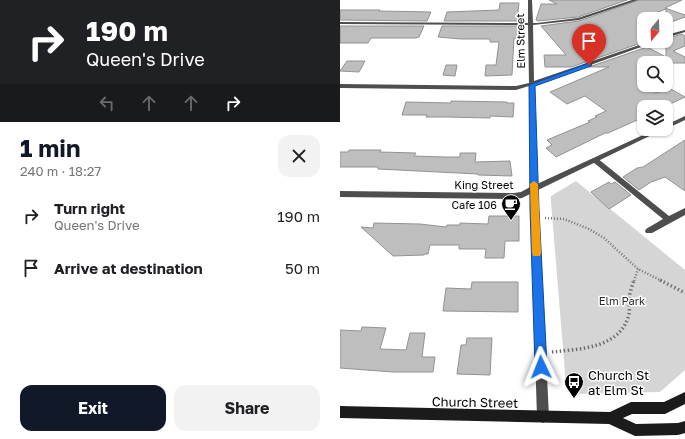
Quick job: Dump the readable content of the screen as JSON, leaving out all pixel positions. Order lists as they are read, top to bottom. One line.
{"streets":{"street":["Elm Street","King Street","Church Street"]},"crossings":[["Elm Street","King Street"],["Elm Street","Church Street"]],"parks":["Elm Park"],"places":{"cafe":["Cafe 106"],"bus stop":["Church St at Elm St"]},"north":"bottom","page":{"turn":["190 m","Queen's Drive"],"heading":["1 min","240 m · 18:27"],"list":[{"name":"Turn right","note":"Queen's Drive","value":"190 m"},{"name":"Arrive at destination","value":"50 m"}],"buttons":["Exit","Share"]}}
